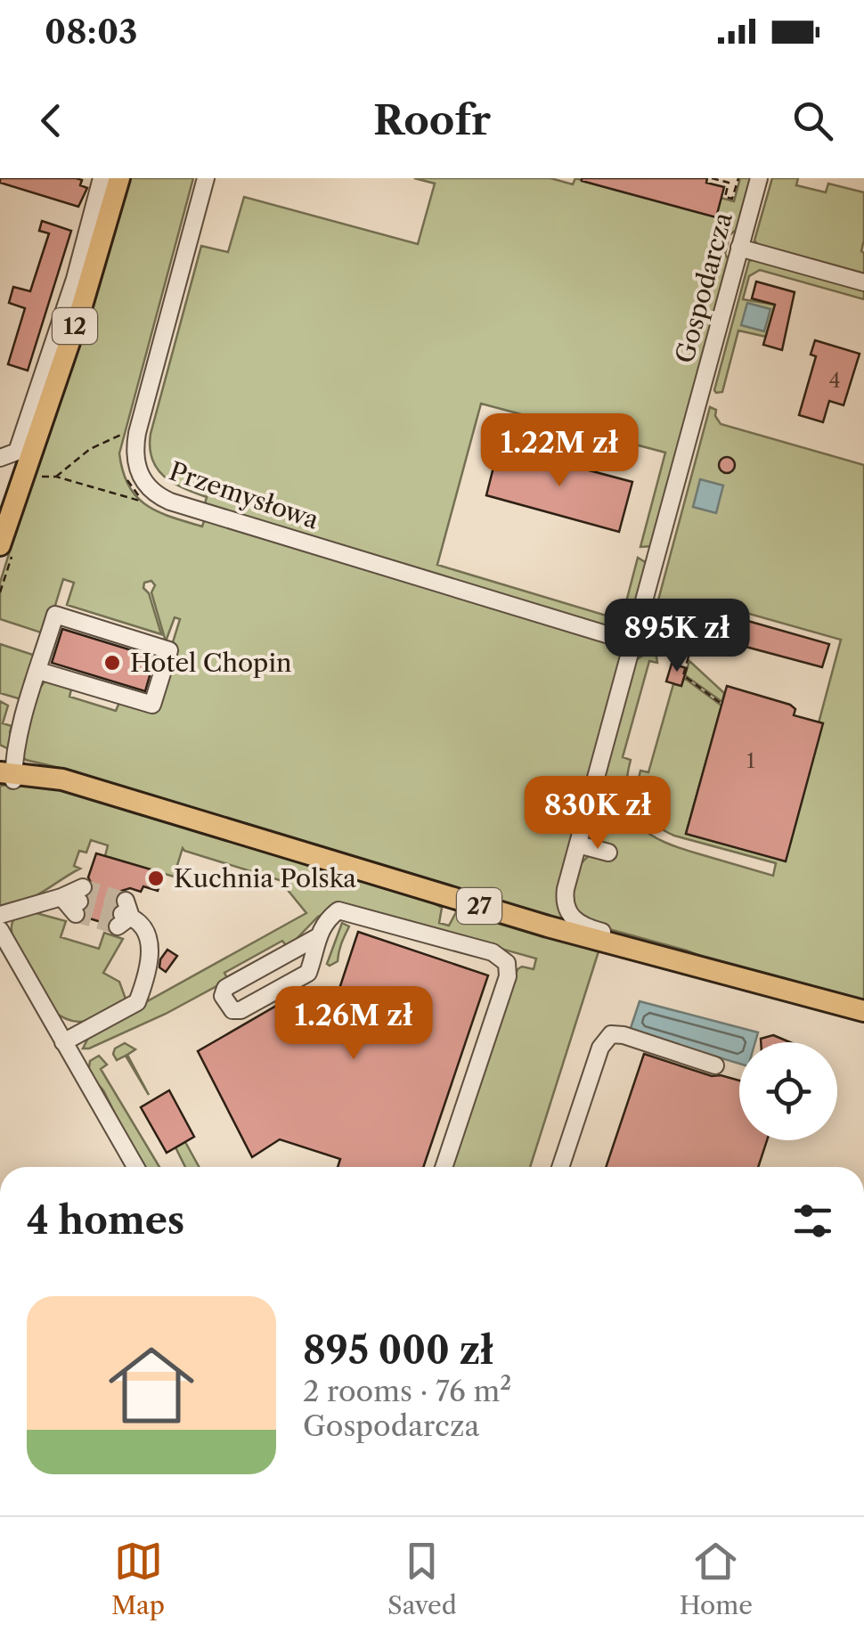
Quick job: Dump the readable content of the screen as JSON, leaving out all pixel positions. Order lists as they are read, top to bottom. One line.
{"streets":{"main road":["12","27"],"street":["Gospodarcza","Przemysłowa"]},"crossings":[["Gospodarcza","Przemysłowa"],["Gospodarcza","27"]],"places":["Hotel Chopin","Kuchnia Polska"],"house_numbers":["4","1"],"page":{"status":"08:03","header":"Roofr","price":["1.22M zł","895K zł","830K zł","1.26M zł"],"heading":"4 homes","list":[{"name":"895 000 zł","note":"2 rooms · 76 m² · Gospodarcza"}],"tabs":["Map","Saved","Home"]}}
